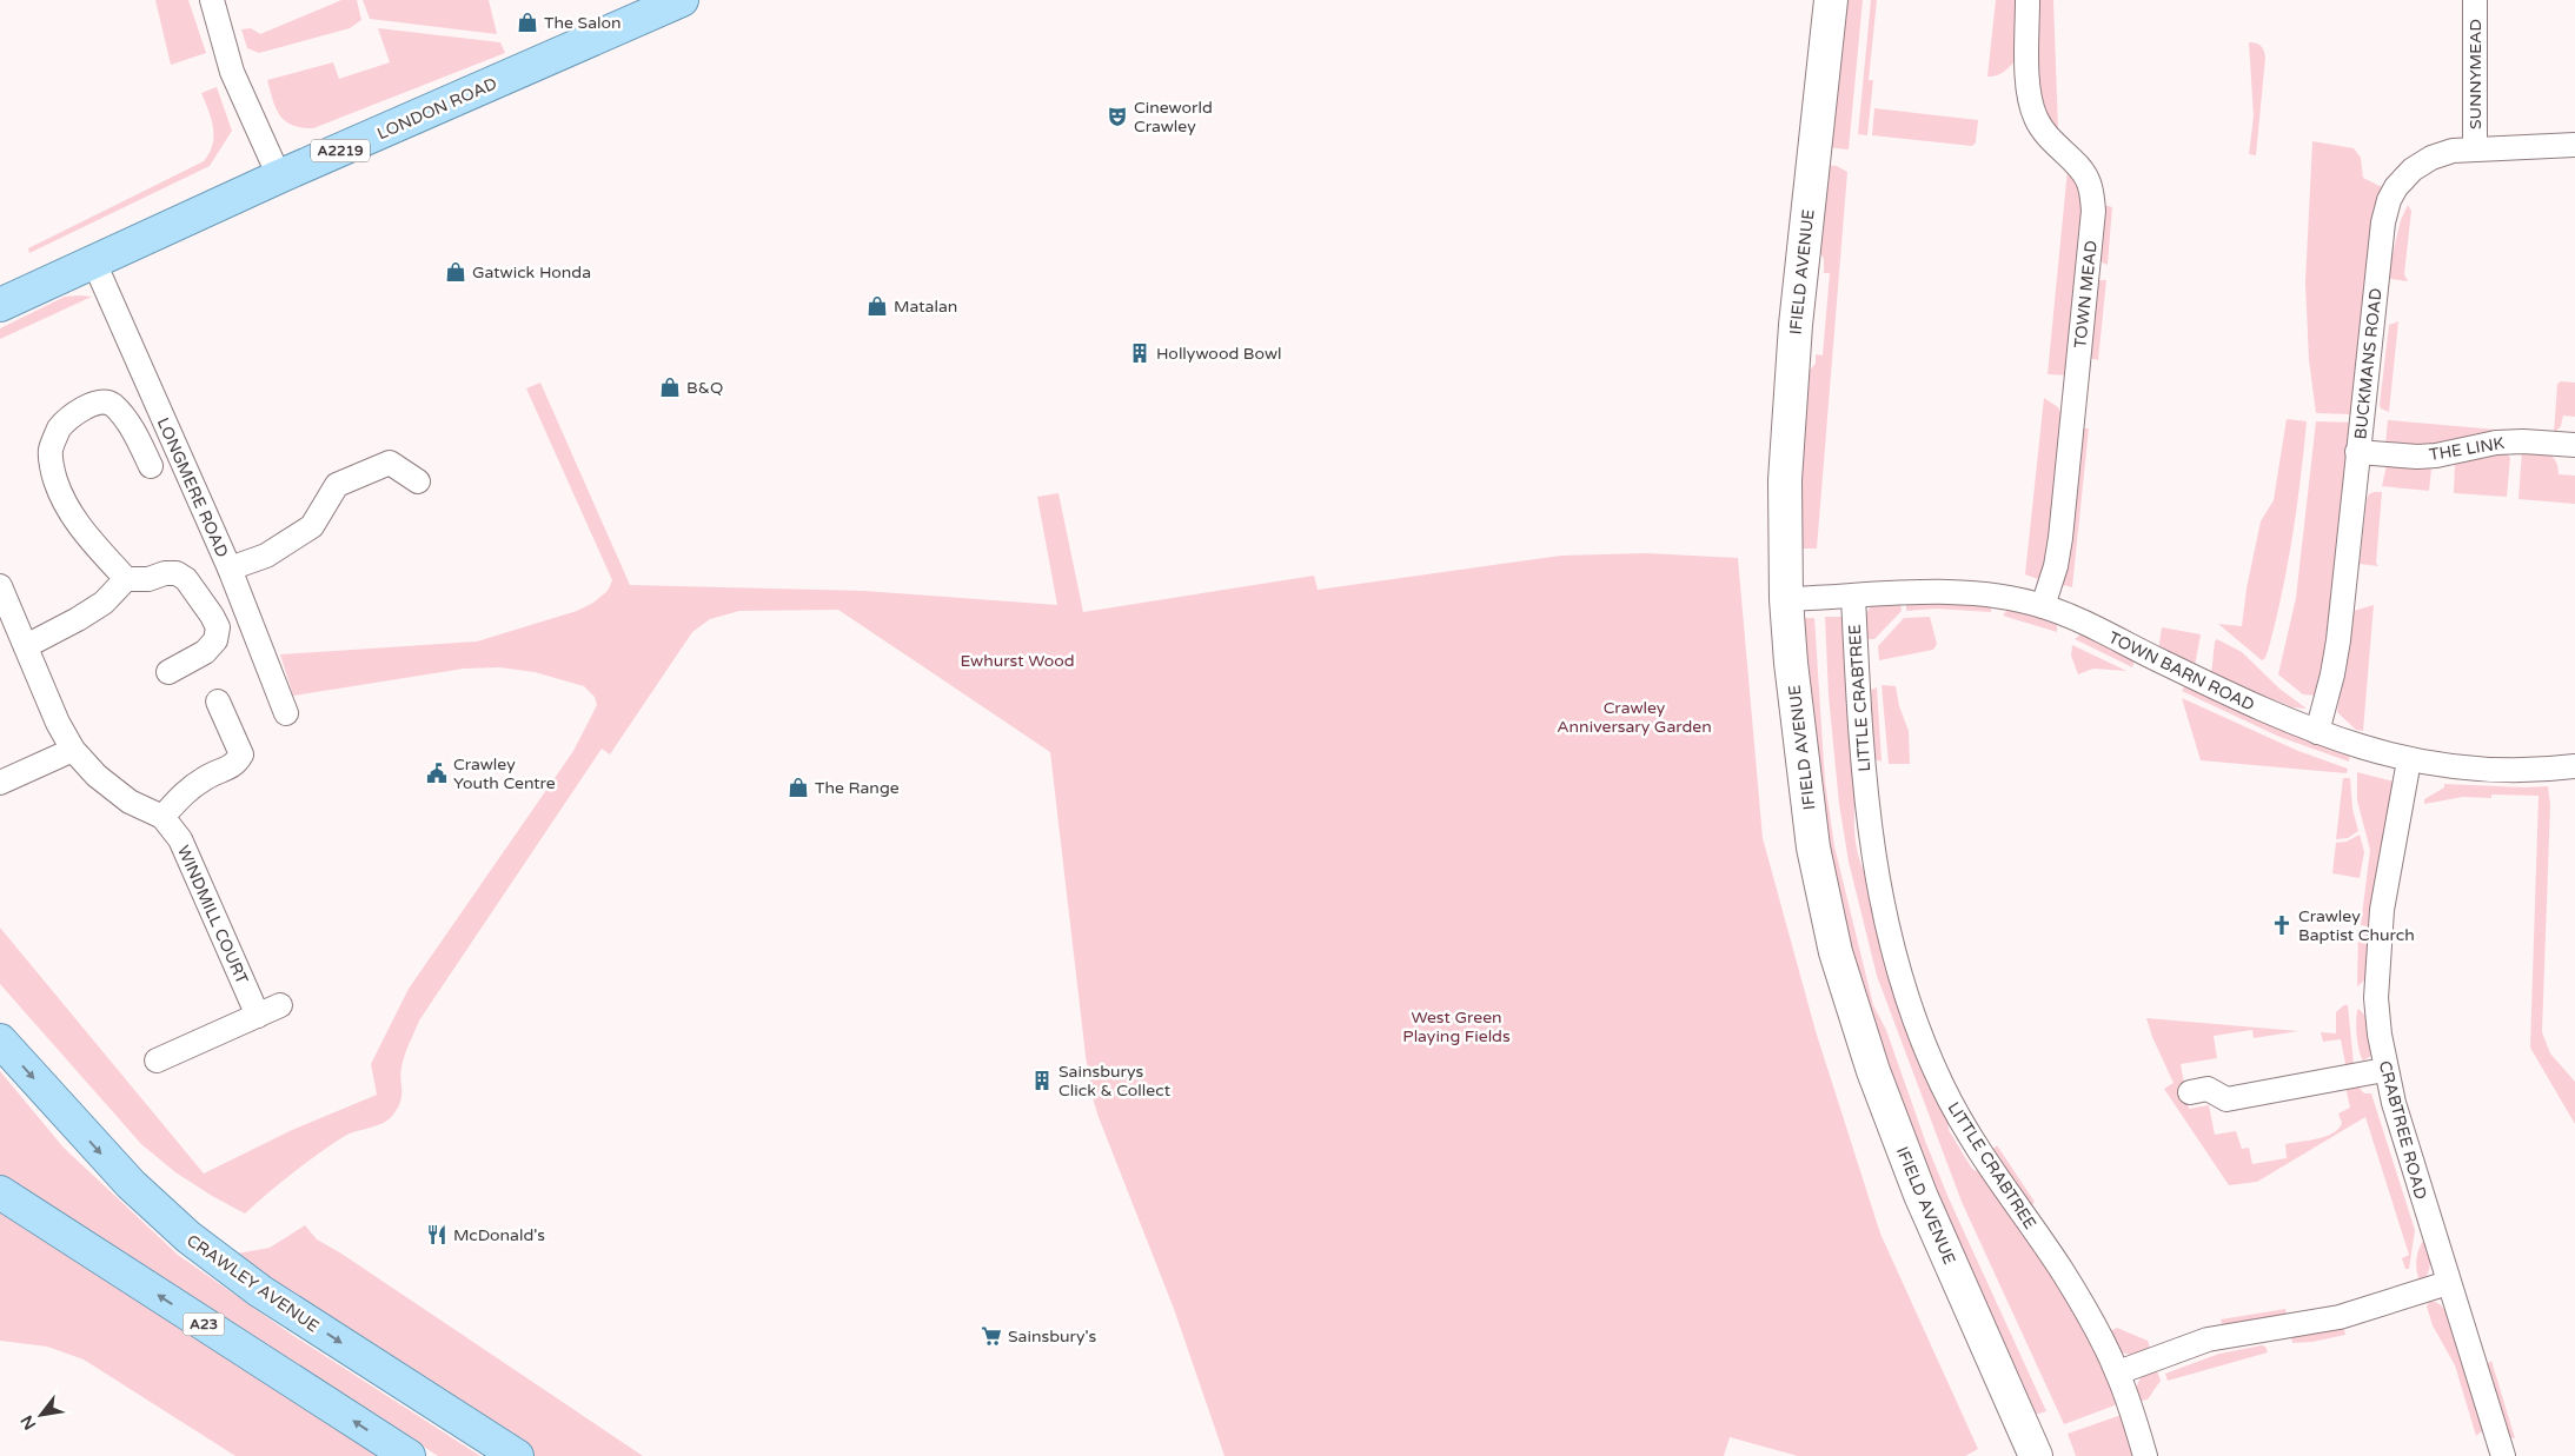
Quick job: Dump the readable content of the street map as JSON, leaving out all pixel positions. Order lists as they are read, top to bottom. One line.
{"streets":{"main road":["LONDON ROAD","A2219","CRAWLEY AVENUE","A23"],"street":["SUNNYMEAD","IFIELD AVENUE","TOWN MEAD","BUCKMANS ROAD","THE LINK","LONGMERE ROAD","TOWN BARN ROAD","LITTLE CRABTREE","WINDMILL COURT","CRABTREE ROAD"]},"crossings":[["SUNNYMEAD","BUCKMANS ROAD"],["LONDON ROAD","LONGMERE ROAD"],["IFIELD AVENUE","TOWN BARN ROAD"],["TOWN MEAD","TOWN BARN ROAD"],["BUCKMANS ROAD","THE LINK"],["BUCKMANS ROAD","TOWN BARN ROAD"],["TOWN BARN ROAD","LITTLE CRABTREE"],["TOWN BARN ROAD","CRABTREE ROAD"]],"parks":["Ewhurst Wood","Crawley Anniversary Garden","West Green Playing Fields"],"places":{"shop":["The Salon","Gatwick Honda","Matalan","B&Q","The Range"],"theatre":["Cineworld Crawley"],"building":["Hollywood Bowl","Sainsburys Click & Collect"],"public building":["Crawley Youth Centre"],"church":["Crawley Baptist Church"],"restaurant":["McDonald's"],"supermarket":["Sainsbury's"]},"north":"bottom left"}
